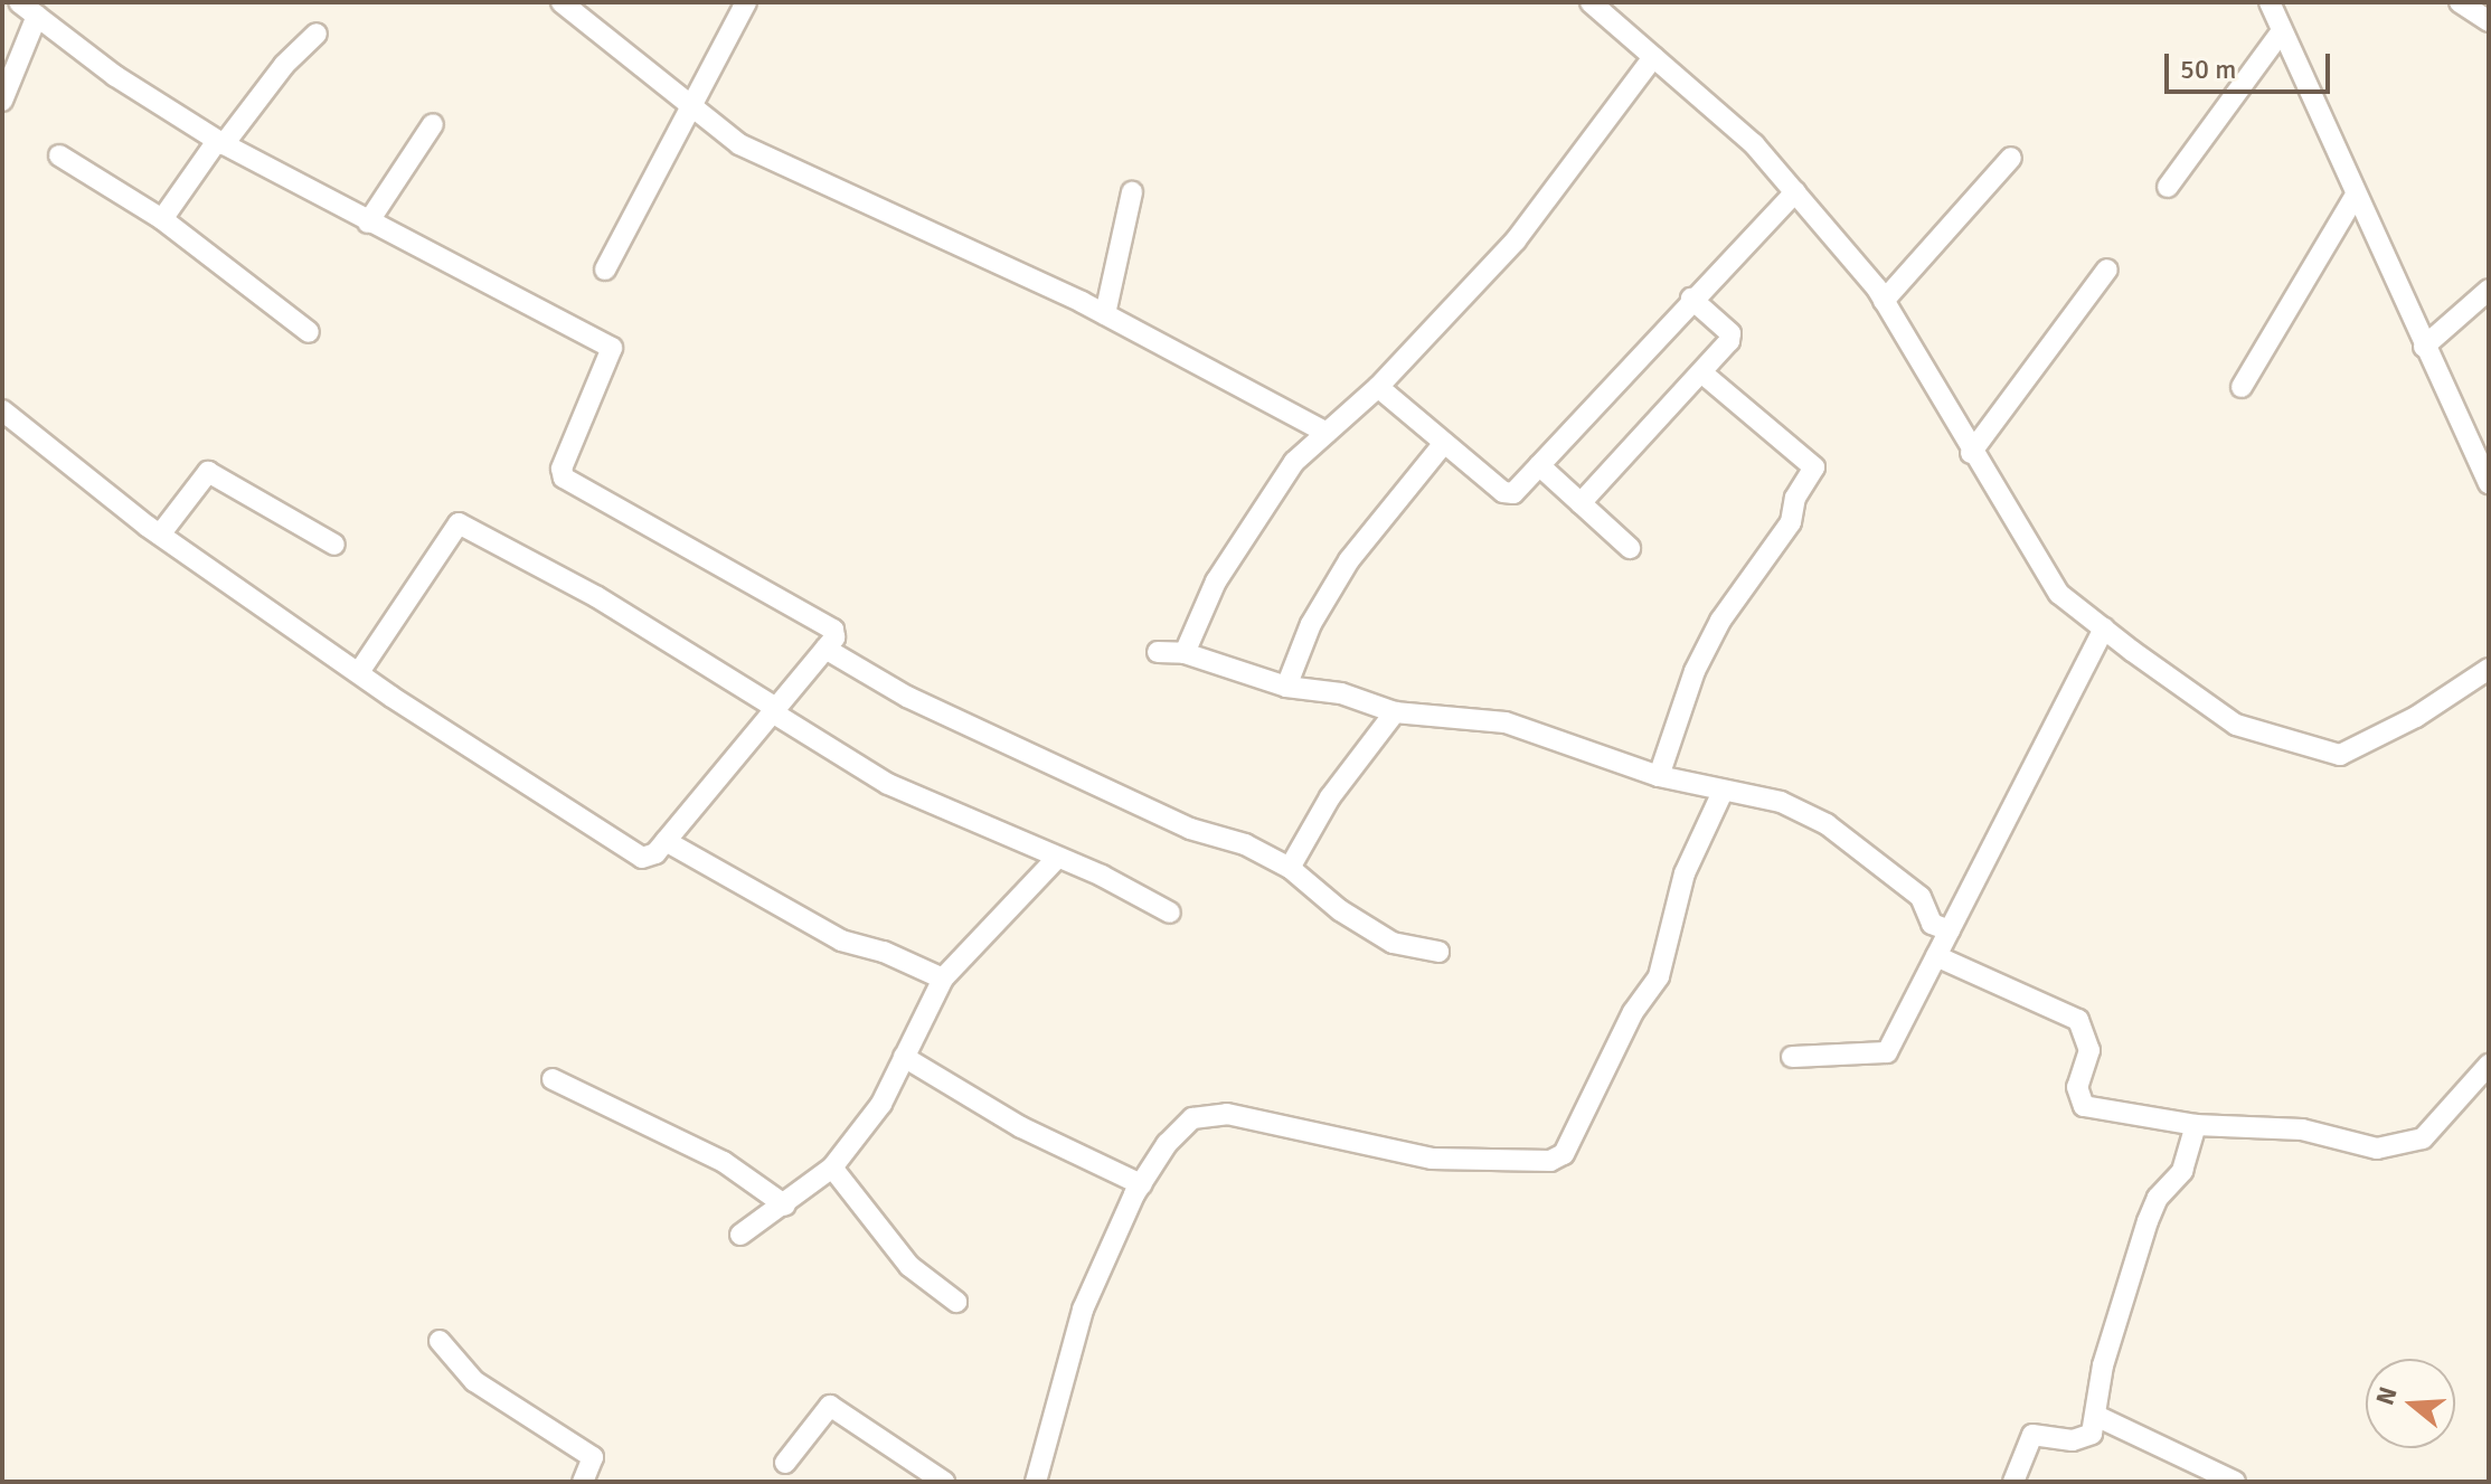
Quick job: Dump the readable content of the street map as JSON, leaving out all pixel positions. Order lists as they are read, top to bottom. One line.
{"scale_bar":"50 m","north":"left"}
